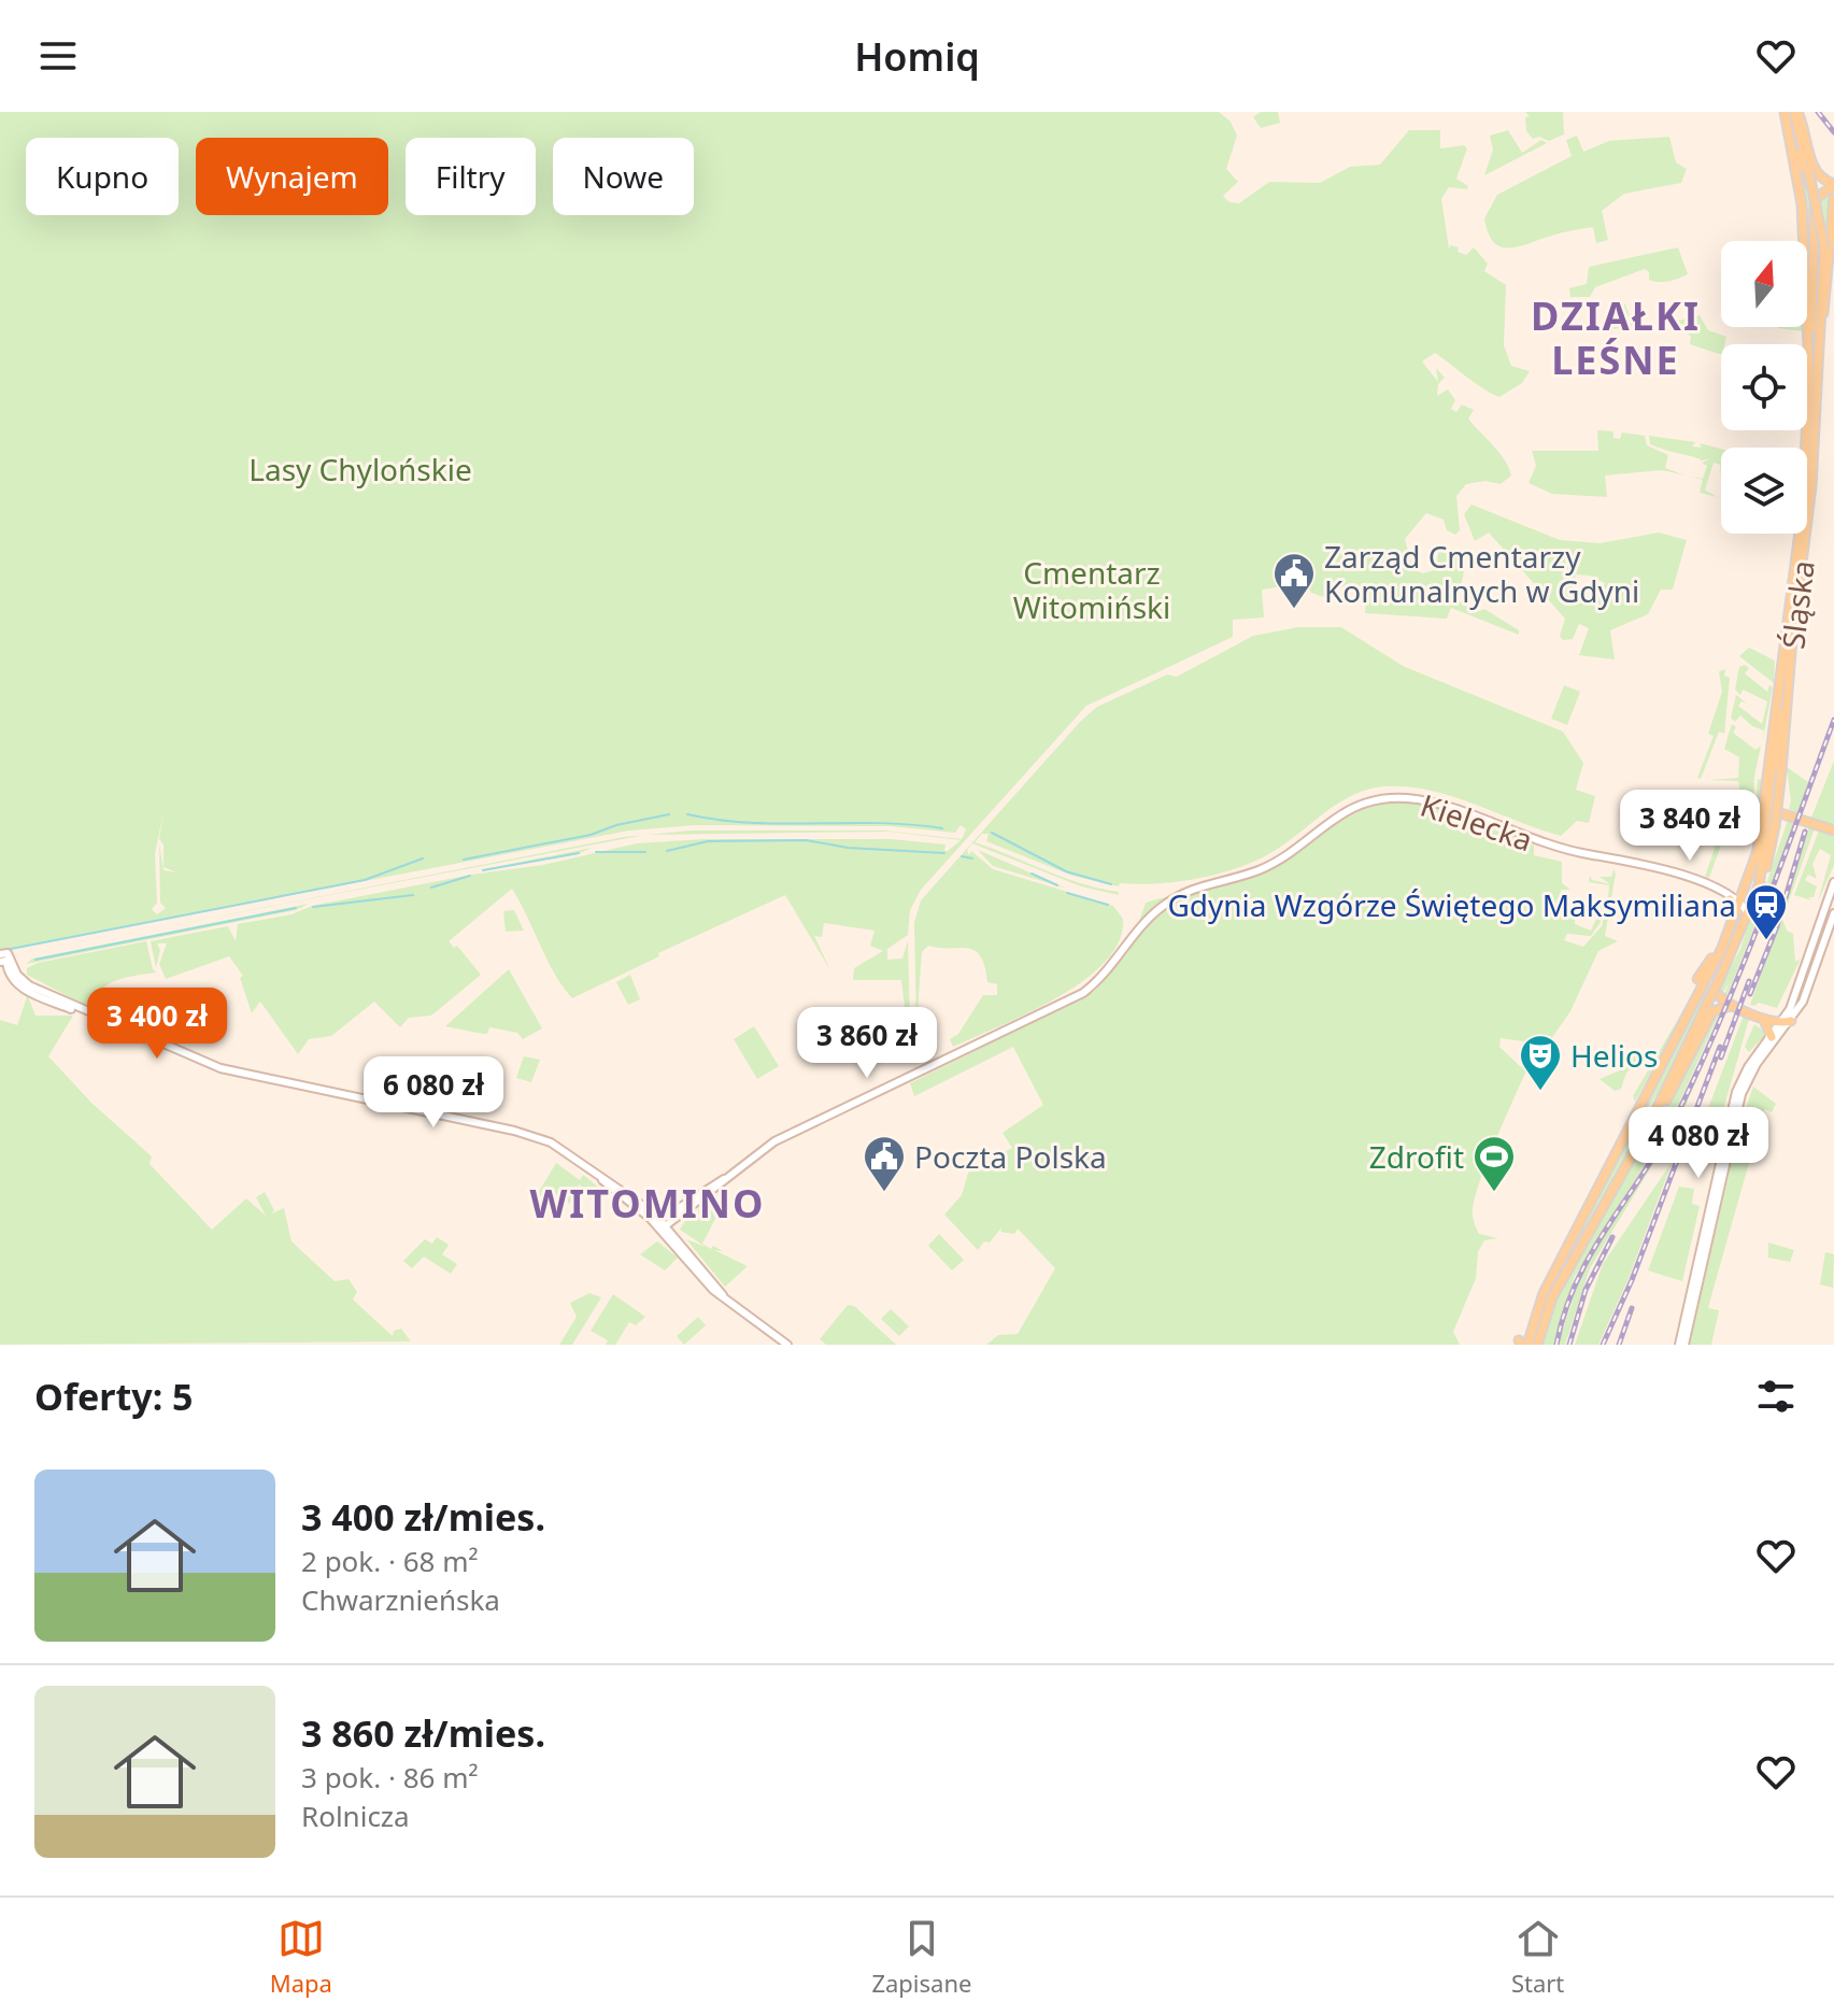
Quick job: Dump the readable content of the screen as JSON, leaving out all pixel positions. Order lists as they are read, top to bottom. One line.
{"streets":{"main road":["Śląska","Kielecka"]},"districts":["DZIAŁKI LEŚNE","WITOMINO"],"parks":["Lasy Chylońskie","Cmentarz Witomiński"],"places":{"public building":["Zarząd Cmentarzy Komunalnych w Gdyni","Poczta Polska"],"station":["Gdynia Wzgórze Świętego Maksymiliana"],"theatre":["Helios"],"sports":["Zdrofit"]},"north":"top","page":{"header":"Homiq","chip":["Kupno","Wynajem","Filtry","Nowe"],"price":["3 840 zł","3 400 zł","3 860 zł","6 080 zł","4 080 zł"],"heading":"Oferty: 5","list":[{"name":"3 400 zł/mies.","note":"2 pok. · 68 m² · Chwarznieńska"},{"name":"3 860 zł/mies.","note":"3 pok. · 86 m² · Rolnicza"}],"tabs":["Mapa","Zapisane","Start"]}}
